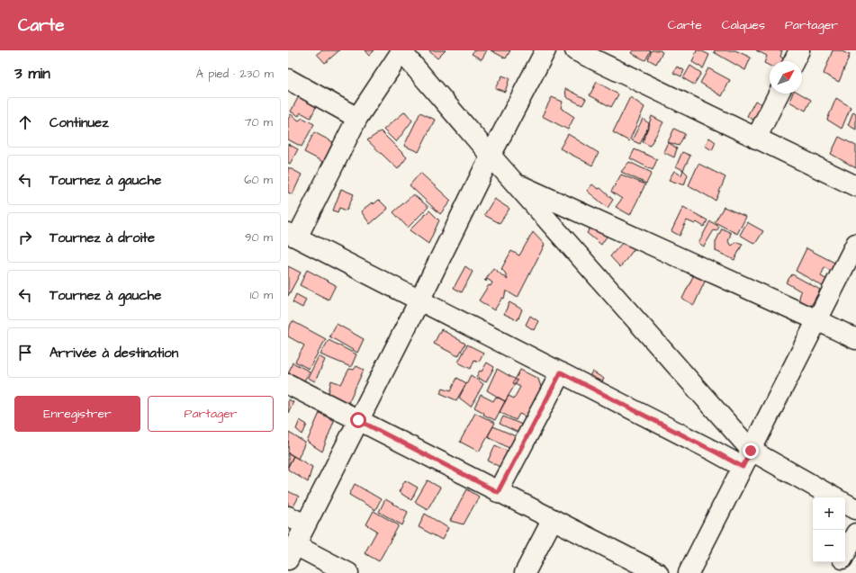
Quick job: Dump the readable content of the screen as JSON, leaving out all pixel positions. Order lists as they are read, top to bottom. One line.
{"north":"top right","page":{"header":"Carte","nav":["Carte","Calques","Partager"],"heading":["3 min","À pied · 230 m"],"list":[["Continuez","70 m"],["Tournez à gauche","60 m"],["Tournez à droite","90 m"],["Tournez à gauche","10 m"],"Arrivée à destination"],"buttons":["Enregistrer","Partager"],"map_buttons":["+","−"]}}
